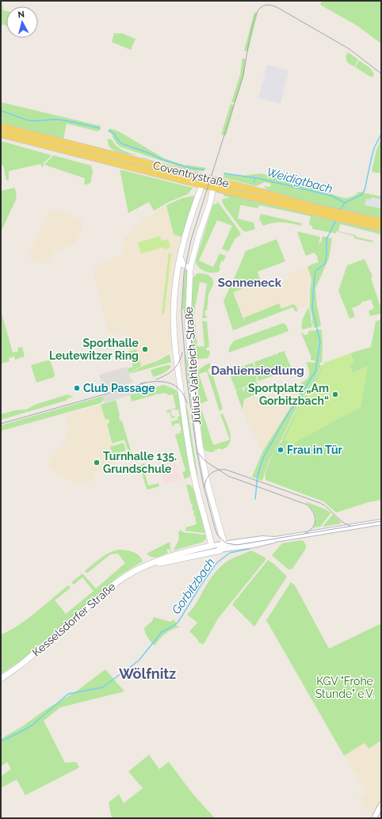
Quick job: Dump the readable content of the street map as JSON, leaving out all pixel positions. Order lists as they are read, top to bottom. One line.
{"streets":{"main road":["Coventrystraße","Julius-Vahlteich-Straße","Kesselsdorfer Straße"]},"crossings":[["Coventrystraße","Julius-Vahlteich-Straße"],["Julius-Vahlteich-Straße","Kesselsdorfer Straße"]],"districts":["Sonneneck","Dahliensiedlung","Wölfnitz"],"water":["Weidigtbach","Gorbitzbach"],"parks":["KGV \"Frohe Stunde\" e.V."],"places":["Sporthalle Leutewitzer Ring","Club Passage","Sportplatz „Am Gorbitzbach“","Frau in Tür","Turnhalle 135. Grundschule"],"north":"top"}
